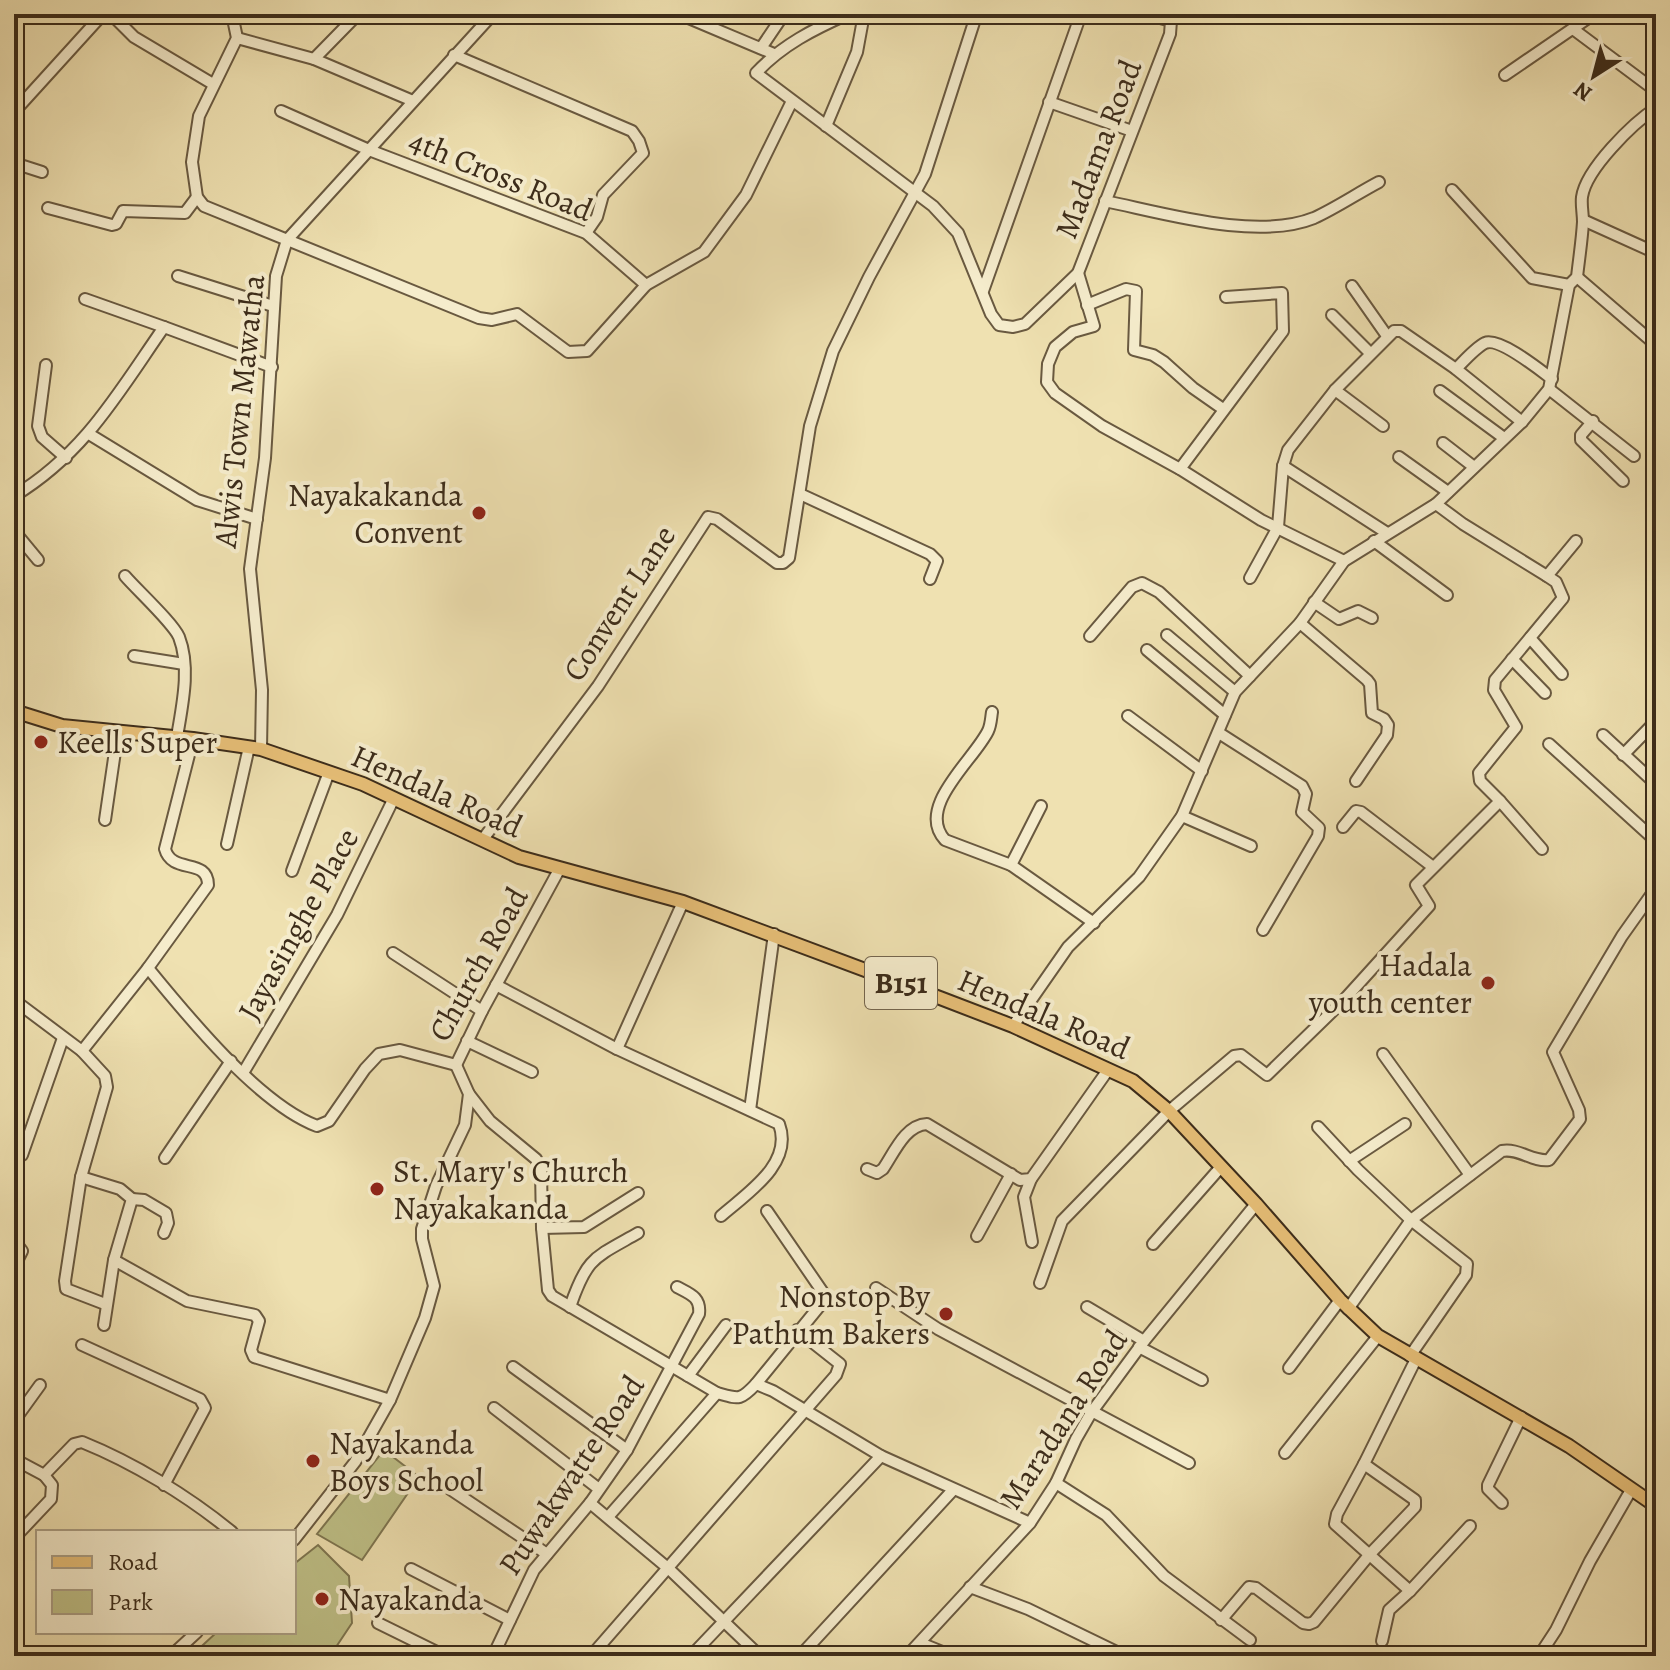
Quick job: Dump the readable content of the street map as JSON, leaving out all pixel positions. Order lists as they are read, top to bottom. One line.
{"streets":{"main road":["Hendala Road","B151"],"street":["Madama Road","4th Cross Road","Alwis Town Mawatha","Convent Lane","Jayasinghe Place","Church Road","Maradana Road","Puwakwatte Road"]},"crossings":[["4th Cross Road","Alwis Town Mawatha"],["Alwis Town Mawatha","Hendala Road"],["Convent Lane","Hendala Road"],["Hendala Road","Jayasinghe Place"],["Hendala Road","Church Road"],["Hendala Road","Maradana Road"],["Jayasinghe Place","Church Road"]],"places":["Nayakakanda Convent","Keells Super","Hadala youth center","St. Mary's Church Nayakakanda","Nonstop By Pathum Bakers","Nayakanda Boys School","Nayakanda"],"legend":["Road","Park"],"north":"bottom left"}
